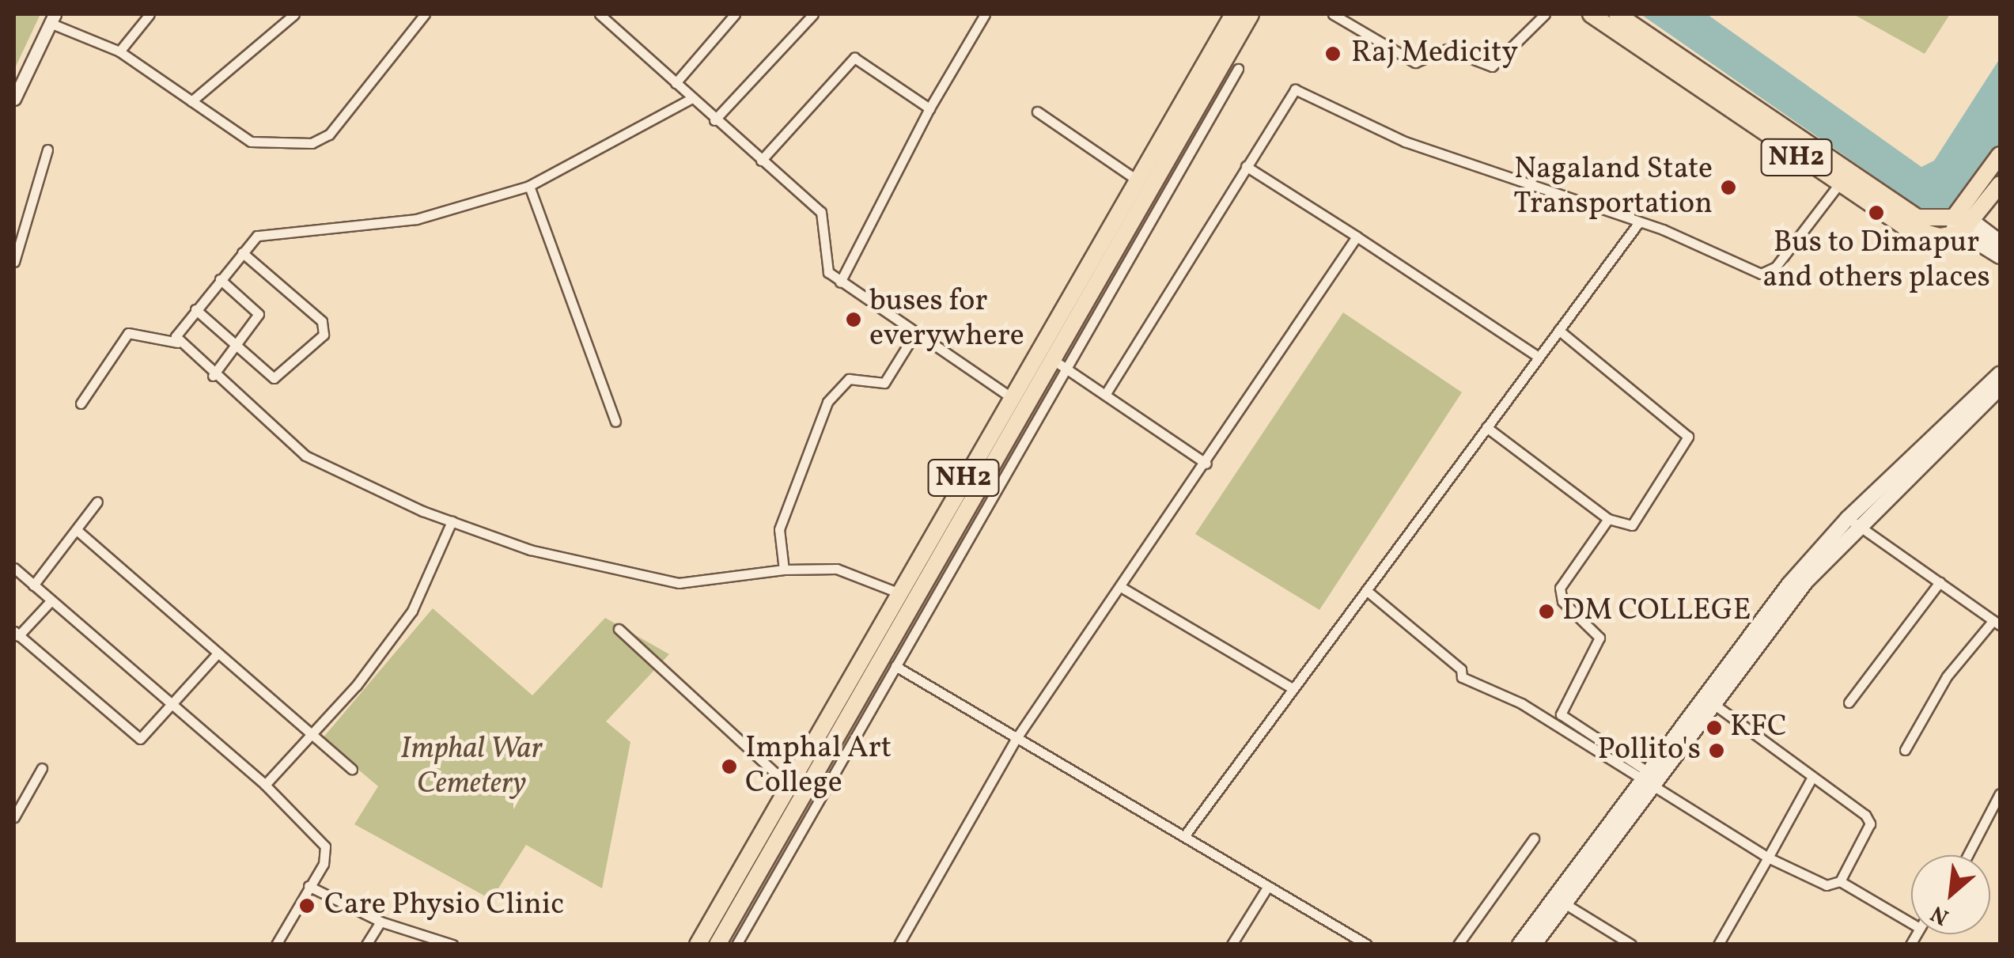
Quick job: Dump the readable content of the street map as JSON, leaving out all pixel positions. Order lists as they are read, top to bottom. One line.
{"streets":{"highway":["NH2"]},"parks":["Imphal War Cemetery"],"places":["Raj Medicity","Nagaland State Transportation","Bus to Dimapur and others places","buses for everywhere","DM COLLEGE","KFC","Pollito's","Imphal Art College","Care Physio Clinic"],"north":"bottom left"}
